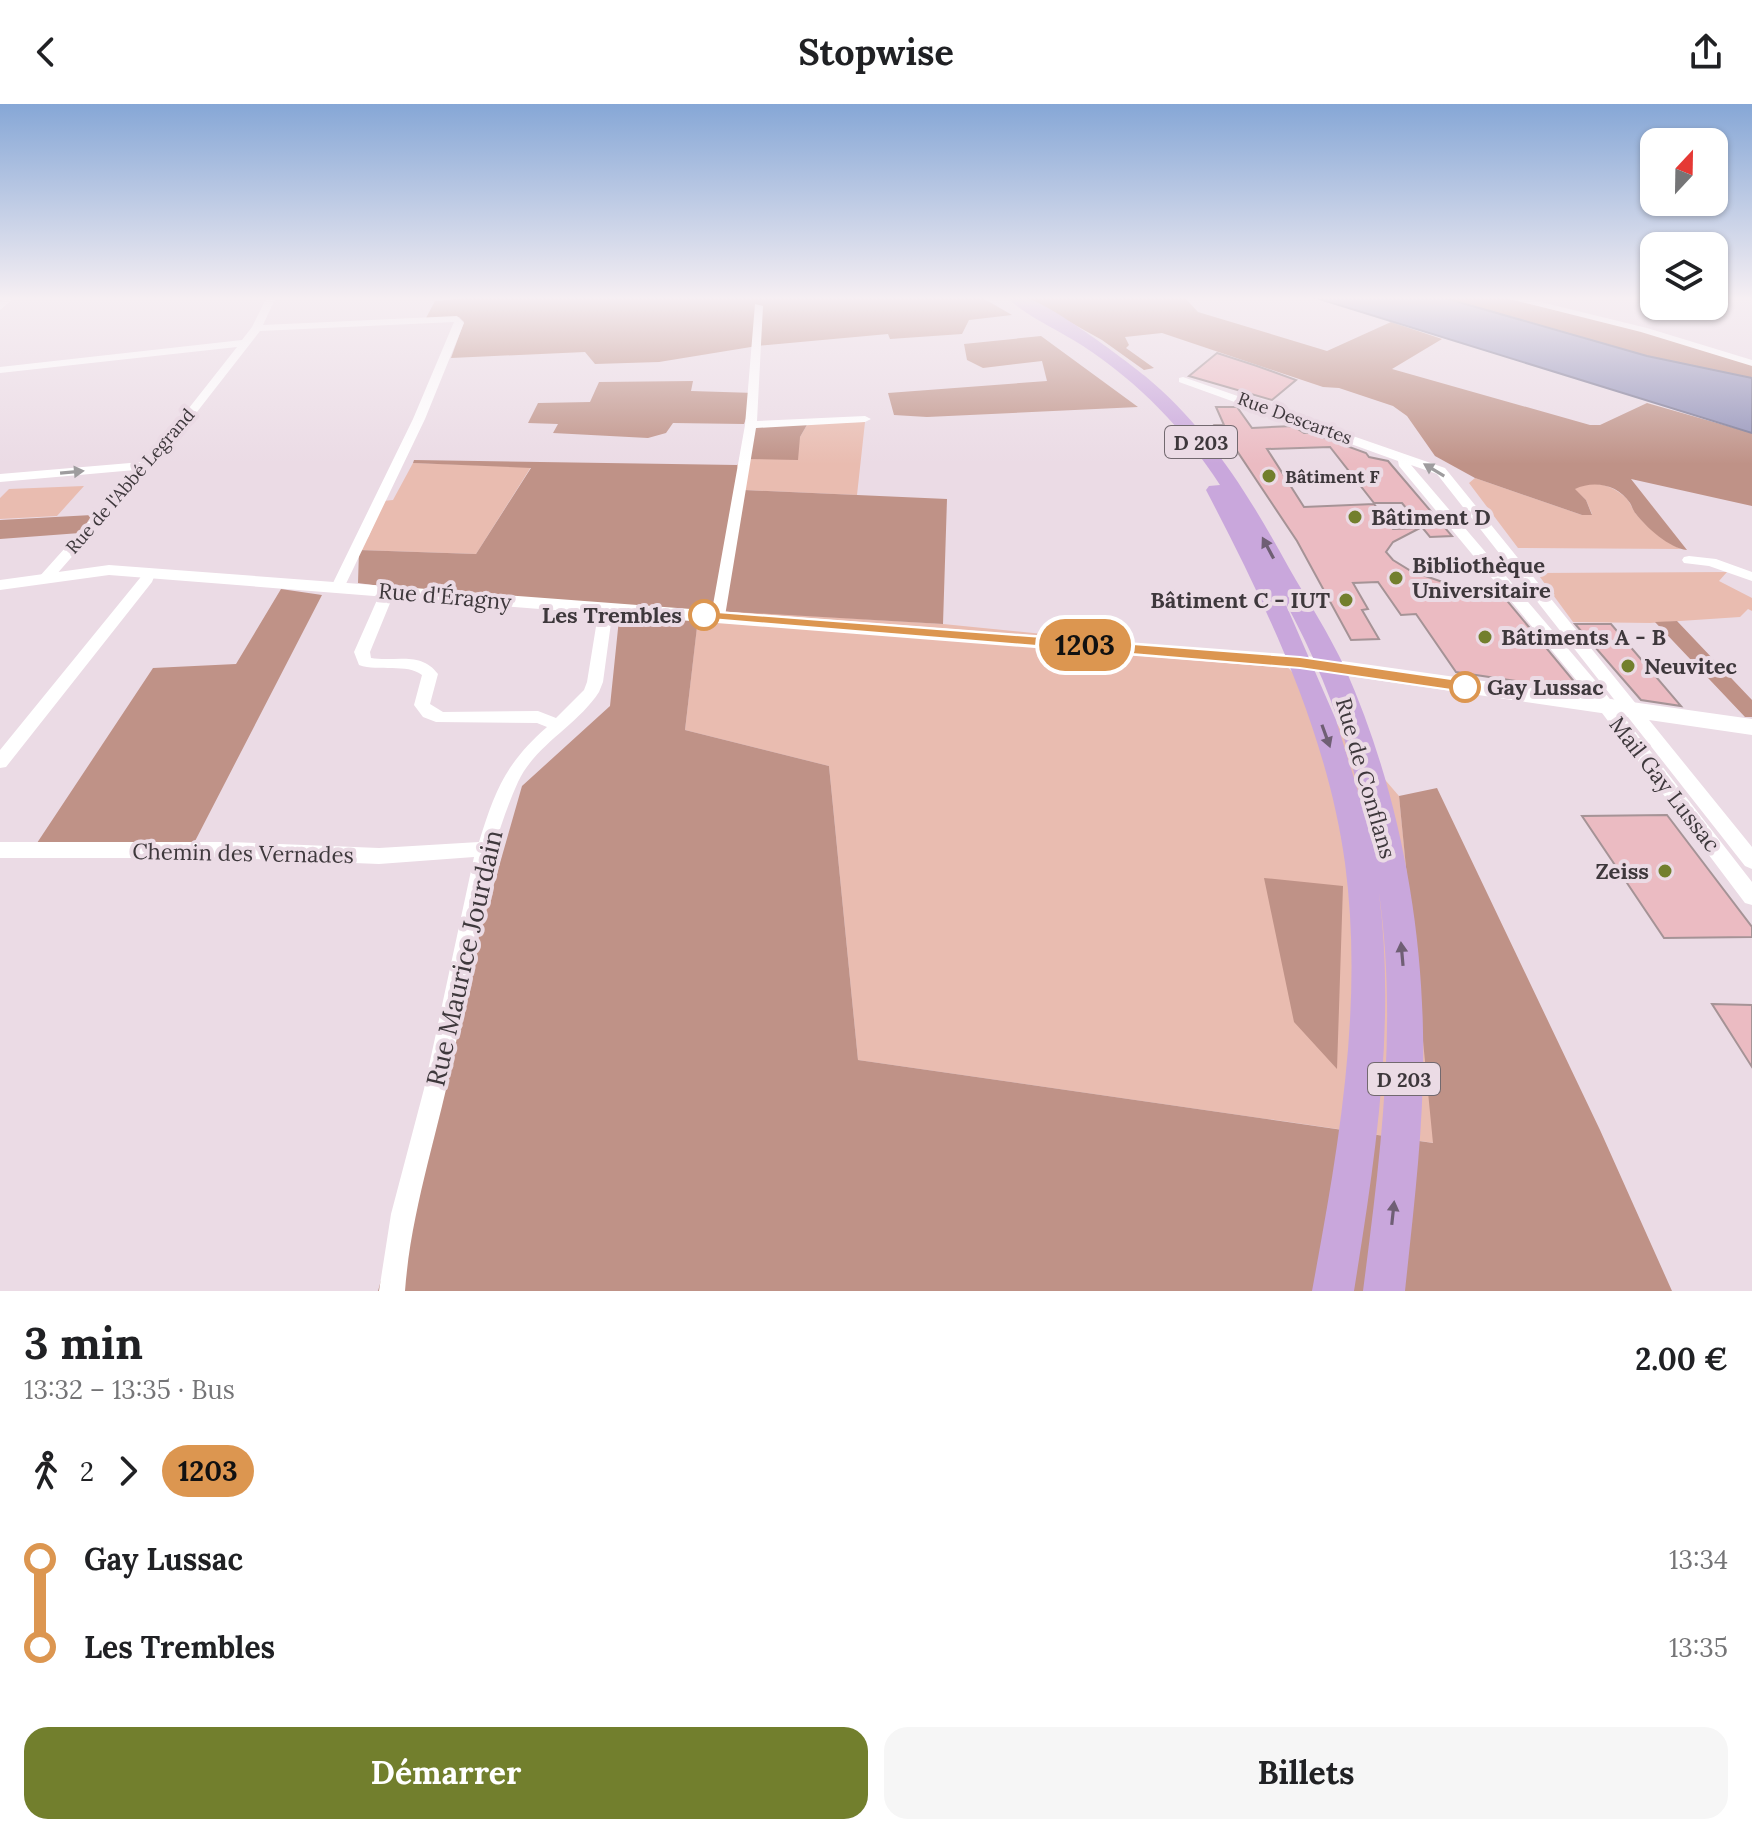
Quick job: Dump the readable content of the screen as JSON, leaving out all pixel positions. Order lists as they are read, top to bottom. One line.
{"streets":{"main road":["D 203","Rue de Conflans"],"street":["Rue Descartes","Rue de l'Abbé Legrand","Rue d'Éragny","Mail Gay Lussac","Chemin des Vernades","Rue Maurice Jourdain"]},"crossings":[["Rue Descartes","Mail Gay Lussac"],["Rue de l'Abbé Legrand","Rue d'Éragny"],["Rue d'Éragny","Rue de Conflans"],["Rue d'Éragny","Mail Gay Lussac"],["Rue d'Éragny","Rue Maurice Jourdain"],["Chemin des Vernades","Rue Maurice Jourdain"]],"places":["Bâtiment F","Bâtiment D","Bibliothèque Universitaire","Bâtiment C - IUT","Les Trembles","Bâtiments A - B","Neuvitec","Gay Lussac","Zeiss"],"lines":["bus line 1203"],"north":"top","page":{"header":"Stopwise","on_map":"1203","heading":["3 min","13:32 – 13:35 · Bus","2.00 €"],"legs":["2","1203"],"list":[{"name":"Gay Lussac","value":"13:34"},{"name":"Les Trembles","value":"13:35"}],"buttons":["Démarrer","Billets"]}}
